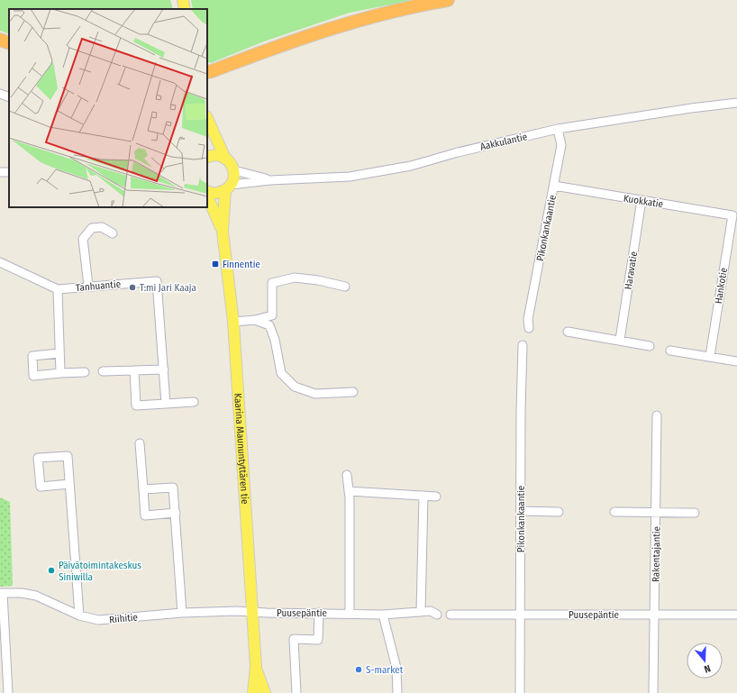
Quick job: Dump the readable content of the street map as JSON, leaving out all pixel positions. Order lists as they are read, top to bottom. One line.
{"streets":{"main road":["Kaarina Maununtyttären tie"],"street":["Aakkulantie","Kuokkatie","Pikonkankaantie","Haravatie","Tanhuantie","Hankotie","Rakentajantie","Puusepäntie","Riihitie"]},"crossings":[["Aakkulantie","Pikonkankaantie"],["Aakkulantie","Kaarina Maununtyttären tie"],["Kuokkatie","Pikonkankaantie"],["Kuokkatie","Haravatie"],["Kuokkatie","Hankotie"],["Pikonkankaantie","Puusepäntie"],["Kaarina Maununtyttären tie","Puusepäntie"],["Kaarina Maununtyttären tie","Riihitie"],["Rakentajantie","Puusepäntie"],["Puusepäntie","Riihitie"]],"places":{"transit":["Finnentie"],"other":["T:mi Jari Kaaja","Päivätoimintakeskus Siniwilla","S-market"]},"north":"bottom"}
